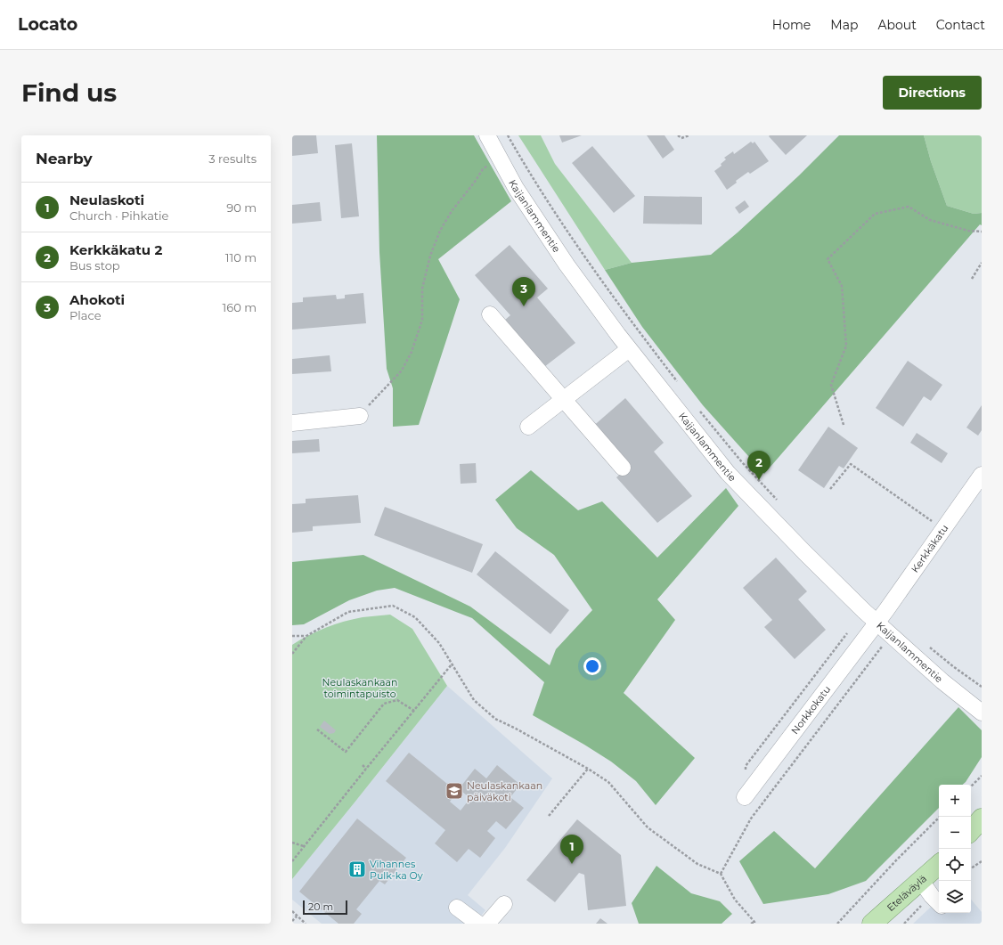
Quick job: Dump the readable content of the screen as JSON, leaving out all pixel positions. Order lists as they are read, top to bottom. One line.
{"streets":{"main road":["Eteläväylä"],"street":["Kaijanlammentie","Kerkkäkatu","Norkkokatu"]},"crossings":[["Kaijanlammentie","Kerkkäkatu"],["Kaijanlammentie","Norkkokatu"],["Kerkkäkatu","Norkkokatu"]],"parks":["Neulaskankaan toimintapuisto"],"places":{"school or university":["Neulaskankaan päiväkoti"],"building":["Vihannes Pulk-ka Oy"]},"scale_bar":"20 m","page":{"header":"Locato","nav":["Home","Map","About","Contact"],"buttons":"Directions","title":"Find us","heading":["Nearby","3 results"],"list":[{"mark":"1","name":"Neulaskoti","note":"Church · Pihkatie","value":"90 m"},{"mark":"2","name":"Kerkkäkatu 2","note":"Bus stop","value":"110 m"},{"mark":"3","name":"Ahokoti","note":"Place","value":"160 m"}],"pins":["3","2","1"],"map_buttons":["+","−"],"scale":"20 m"}}
